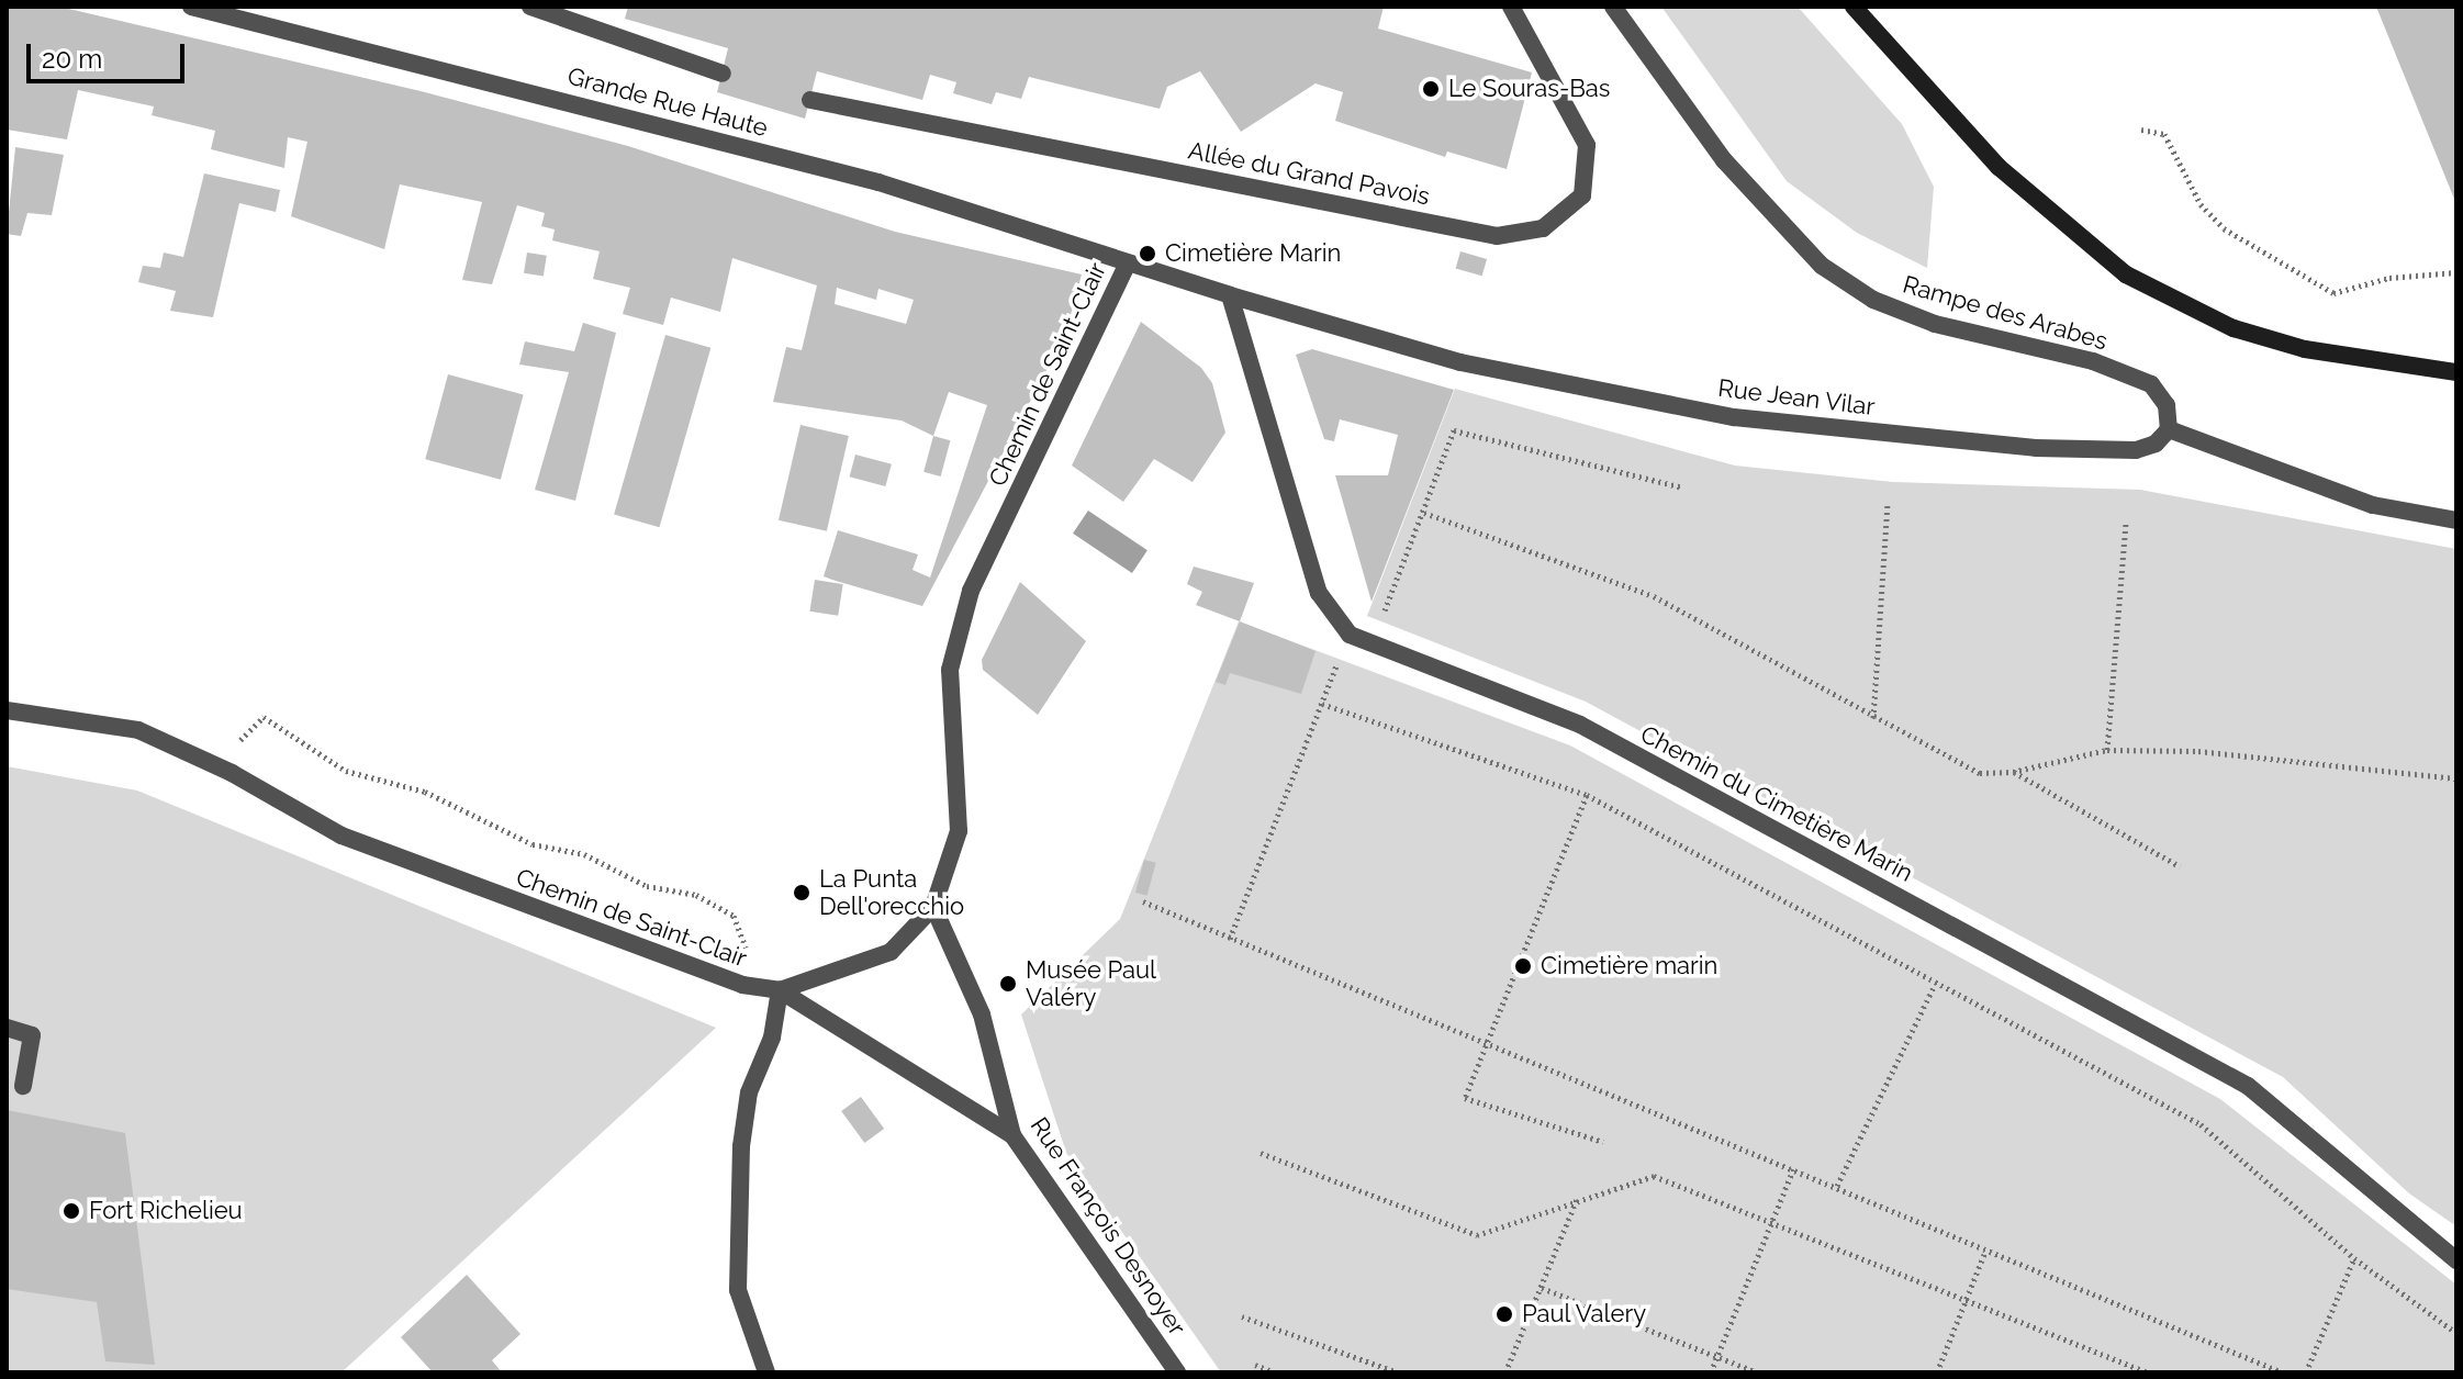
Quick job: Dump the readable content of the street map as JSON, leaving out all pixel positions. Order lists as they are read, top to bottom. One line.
{"streets":{"street":["Grande Rue Haute","Allée du Grand Pavois","Rampe des Arabes","Chemin de Saint-Clair","Rue Jean Vilar","Chemin du Cimetière Marin","Rue François Desnoyer"]},"crossings":[["Grande Rue Haute","Chemin de Saint-Clair"],["Grande Rue Haute","Rue Jean Vilar"],["Rampe des Arabes","Rue Jean Vilar"],["Chemin de Saint-Clair","Rue Jean Vilar"],["Chemin de Saint-Clair","Rue François Desnoyer"],["Rue Jean Vilar","Chemin du Cimetière Marin"]],"places":["Le Souras-Bas","Cimetière Marin","La Punta Dell'orecchio","Cimetière marin","Musée Paul Valéry","Fort Richelieu","Paul Valery"],"scale_bar":"20 m"}
